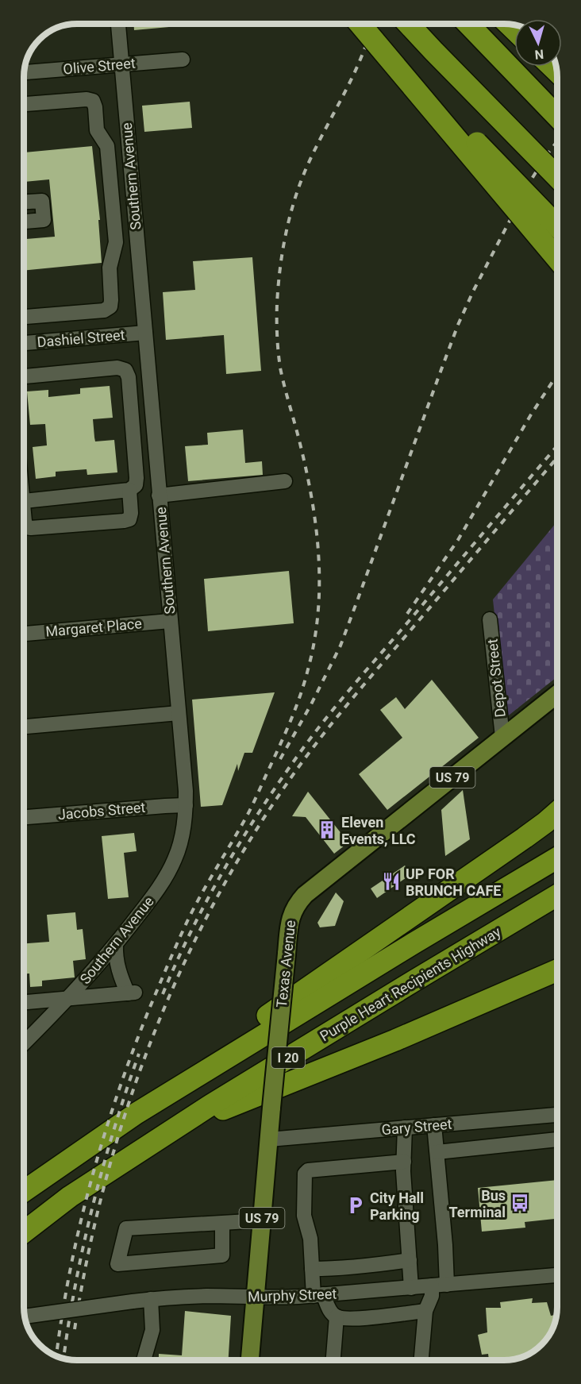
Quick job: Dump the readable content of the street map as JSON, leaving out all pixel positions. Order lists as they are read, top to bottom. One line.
{"streets":{"highway":["Purple Heart Recipients Highway","I 20"],"main road":["US 79","Texas Avenue"],"street":["Olive Street","Southern Avenue","Dashiel Street","Margaret Place","Depot Street","Jacobs Street","Gary Street","Murphy Street"]},"crossings":[["Olive Street","Southern Avenue"],["Southern Avenue","Dashiel Street"],["Southern Avenue","Margaret Place"],["Southern Avenue","Jacobs Street"],["Depot Street","Texas Avenue"],["Texas Avenue","Gary Street"],["Texas Avenue","Murphy Street"]],"places":{"building":["Eleven Events, LLC"],"restaurant":["UP FOR BRUNCH CAFE"],"bus stop":["Bus Terminal"],"parking":["City Hall Parking"]},"north":"bottom"}
